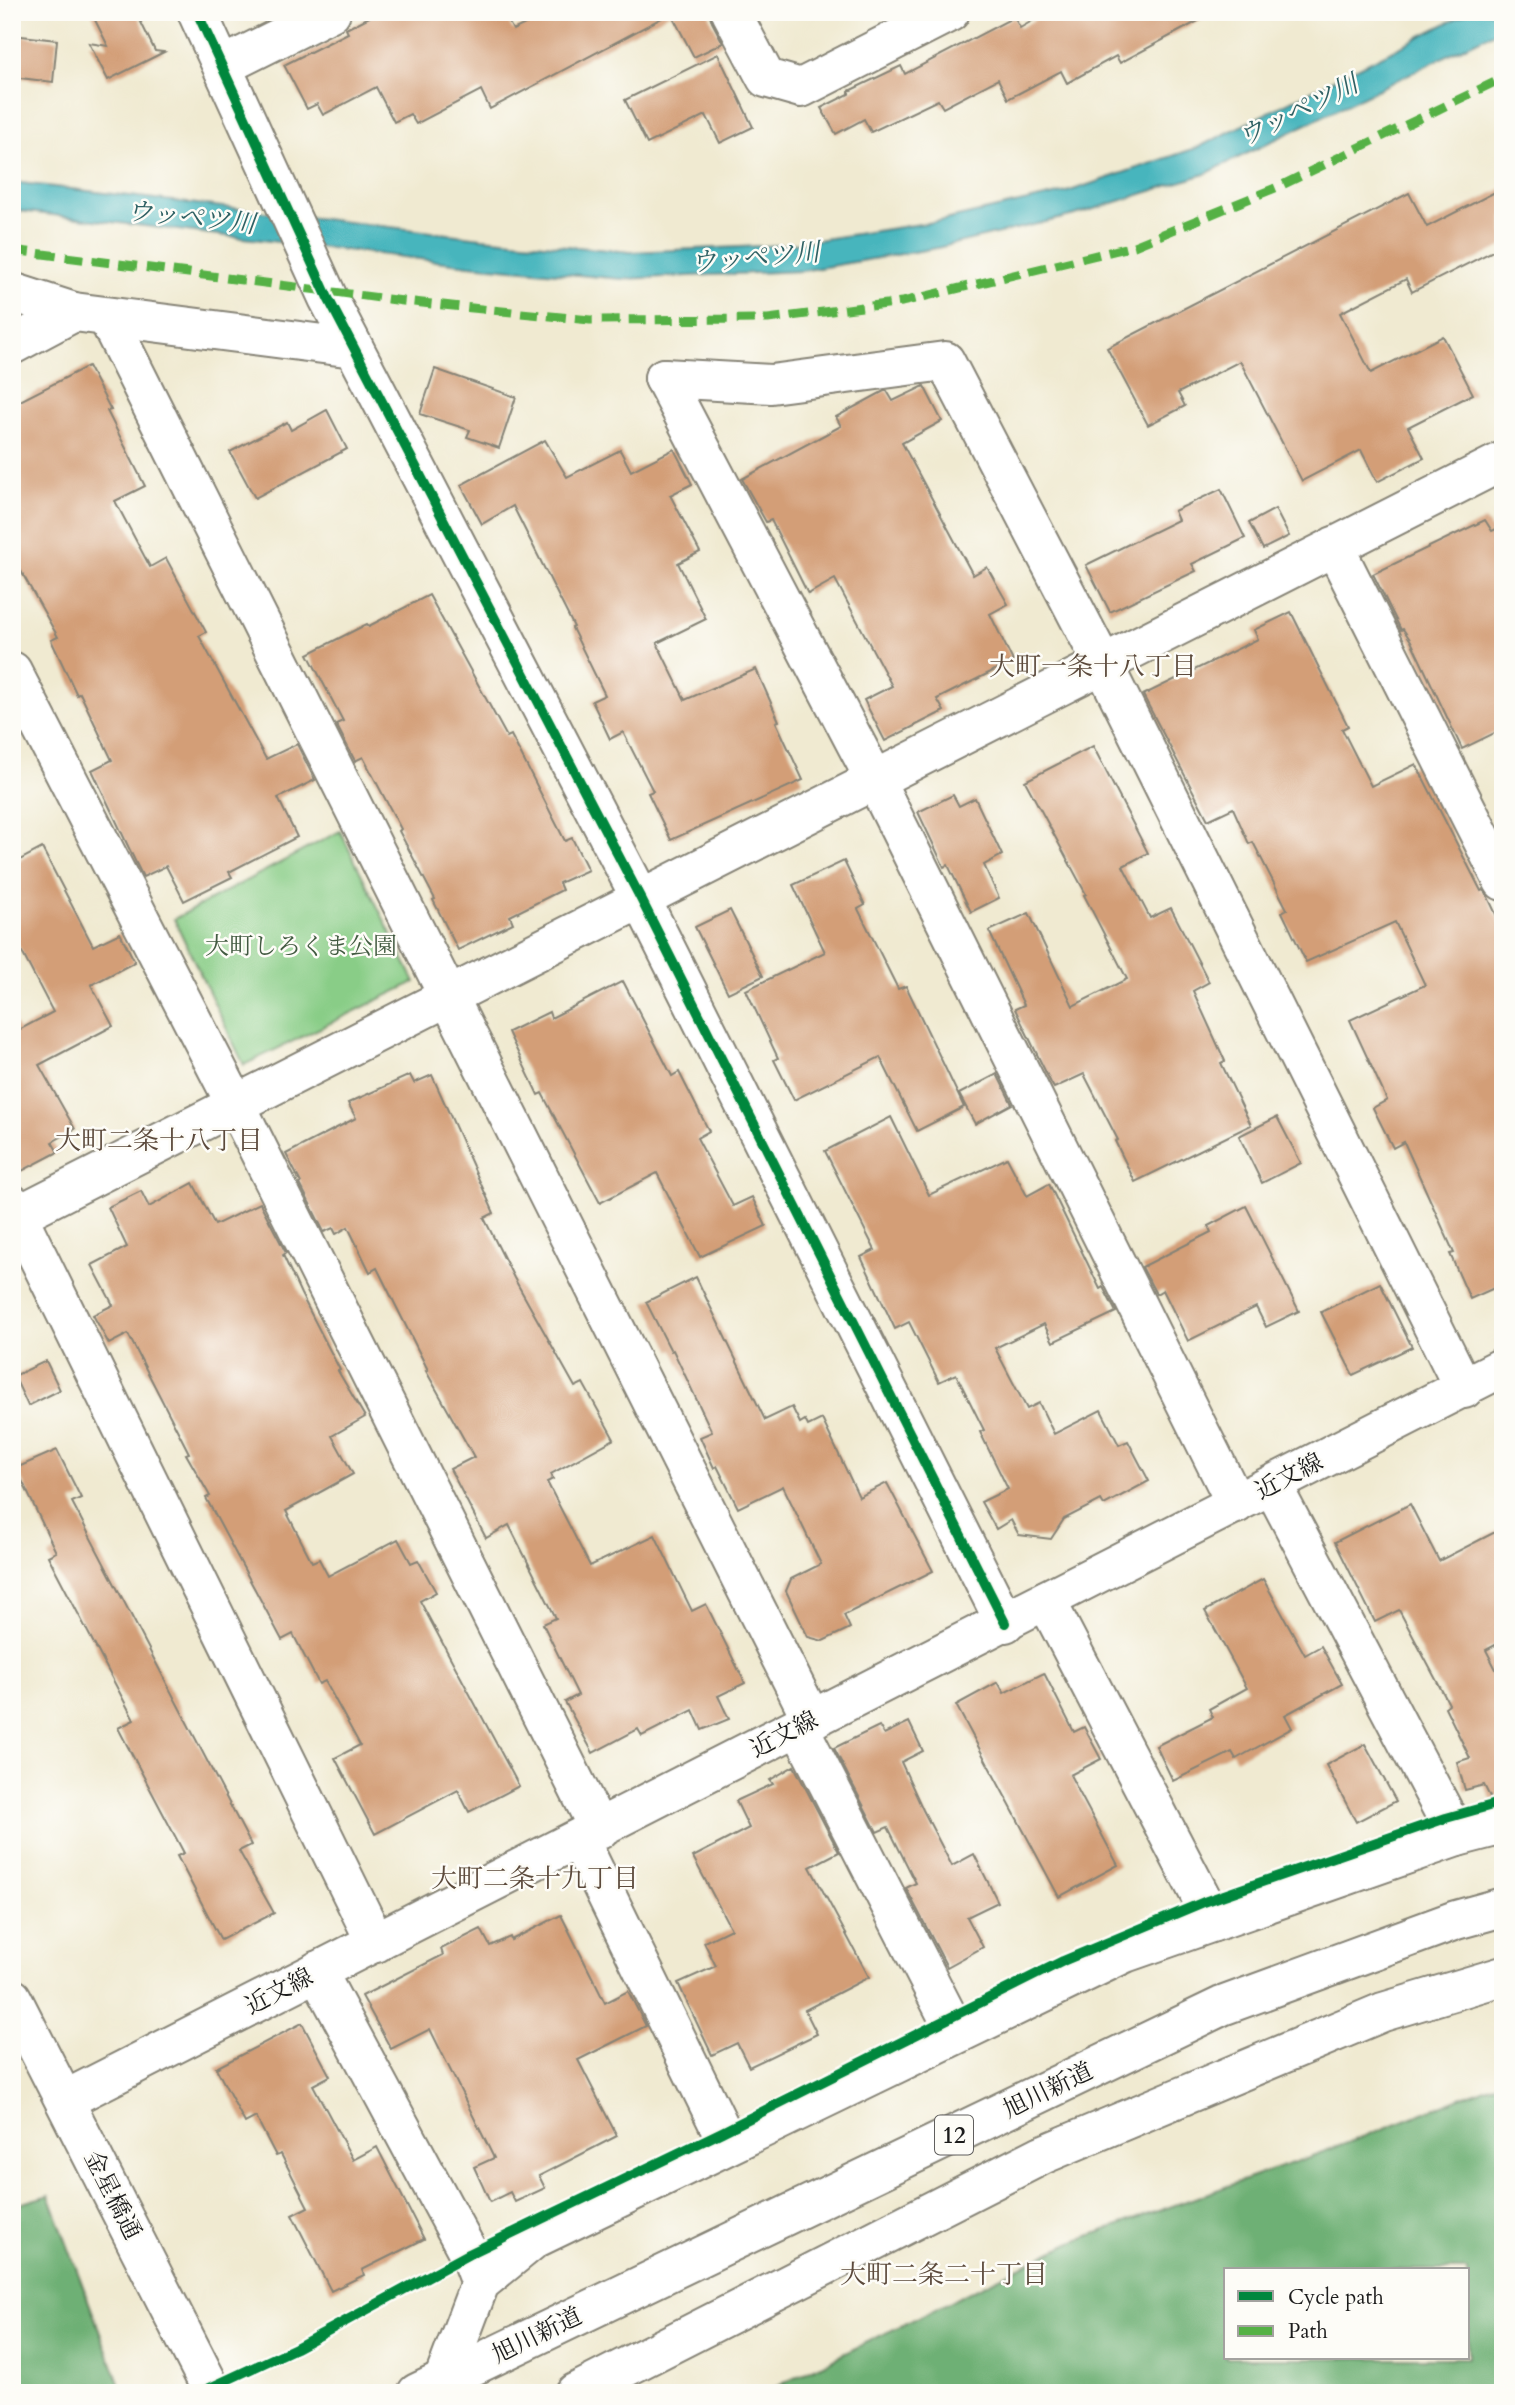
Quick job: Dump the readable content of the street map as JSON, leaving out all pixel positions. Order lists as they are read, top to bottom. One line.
{"streets":{"main road":["近文線","旭川新道","12","金星橋通"]},"crossings":[["近文線","金星橋通"]],"districts":["大町一条十八丁目","大町二条十八丁目","大町二条十九丁目","大町二条二十丁目"],"water":["ウッペツ川"],"parks":["大町しろくま公園"],"legend":["Cycle path","Path"]}
